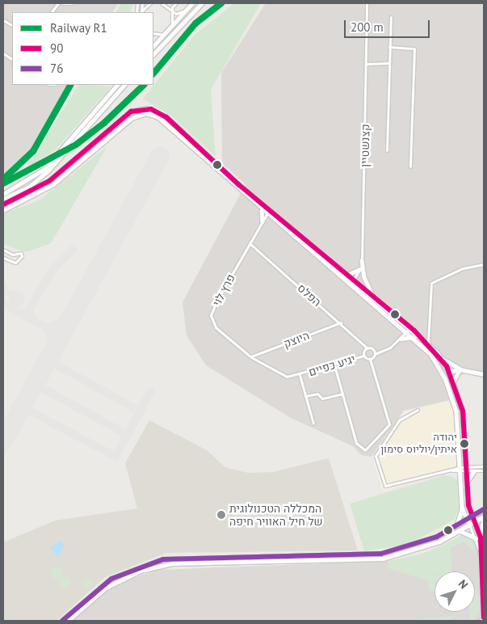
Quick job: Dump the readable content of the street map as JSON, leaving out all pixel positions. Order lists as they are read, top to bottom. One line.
{"streets":{"street":["קצנשטיין","פרץ לוי","הפלס","היוצק","יגיע כפיים"]},"crossings":[["פרץ לוי","הפלס"],["פרץ לוי","היוצק"],["פרץ לוי","יגיע כפיים"],["הפלס","היוצק"]],"places":["יהודה איתין/יוליוס סימון","המכללה הטכנולוגית של חיל האוויר חיפה"],"lines":["rail line R1","transit line 90","transit line 76"],"legend":["Railway R1","90","76"],"scale_bar":"200 m","north":"top right"}
